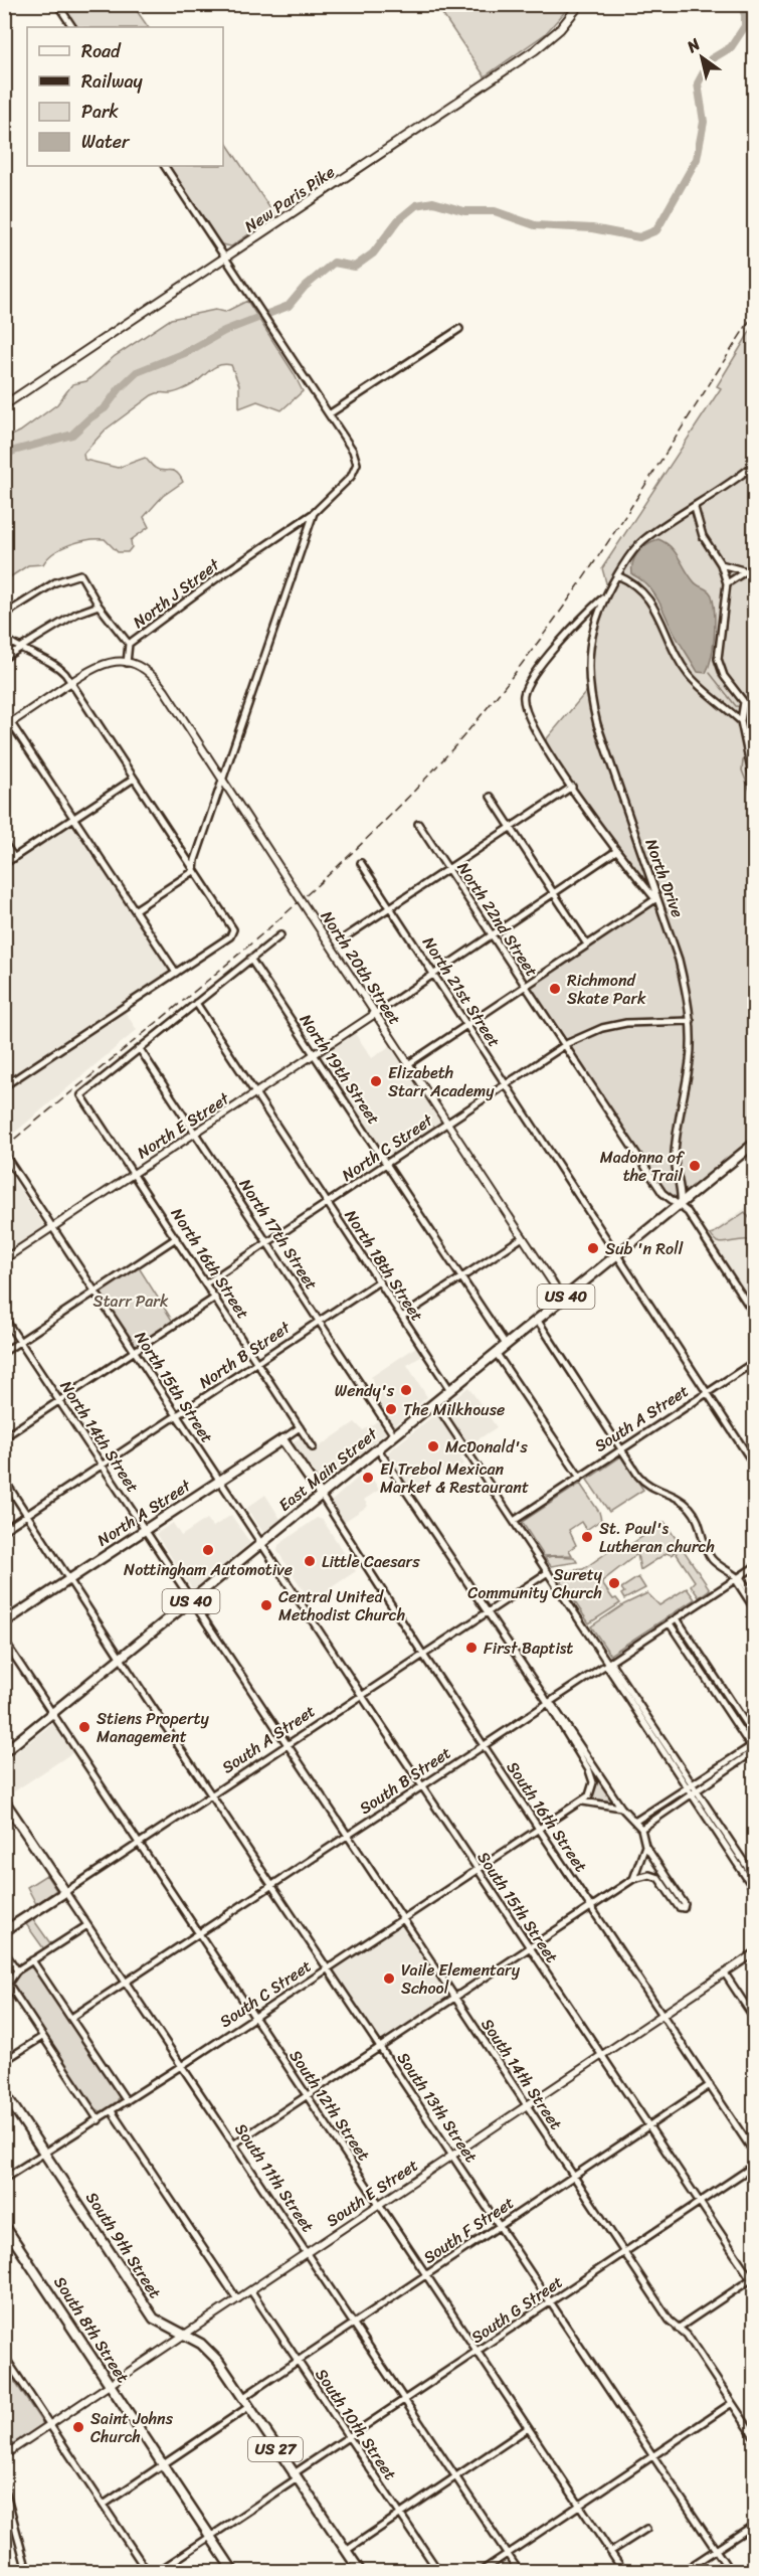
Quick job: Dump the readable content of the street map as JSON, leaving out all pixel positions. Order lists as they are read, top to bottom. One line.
{"streets":{"main road":["New Paris Pike","US 40","South A Street","East Main Street","North A Street","South 11th Street","South 9th Street","South 8th Street","US 27"],"street":["North J Street","North Drive","North 22nd Street","North 20th Street","North 21st Street","North 19th Street","North E Street","North C Street","North 17th Street","North 16th Street","North 18th Street","North B Street","North 15th Street","North 14th Street","South B Street","South 16th Street","South 15th Street","South C Street","South 14th Street","South 12th Street","South 13th Street","South E Street","South F Street","South G Street","South 10th Street"]},"crossings":[["North J Street","North 20th Street"],["North Drive","North 22nd Street"],["North Drive","North C Street"],["North Drive","East Main Street"],["North 22nd Street","North C Street"],["North 22nd Street","East Main Street"],["North 20th Street","North E Street"],["North 20th Street","North C Street"],["North 20th Street","East Main Street"],["North 21st Street","North C Street"],["North 21st Street","South A Street"],["North 21st Street","East Main Street"],["North 19th Street","North E Street"],["North 19th Street","North C Street"],["North 19th Street","East Main Street"],["North E Street","North 17th Street"],["North E Street","North 16th Street"],["North E Street","North 18th Street"],["North E Street","North 15th Street"],["North C Street","North 17th Street"],["North C Street","North 16th Street"],["North C Street","North 18th Street"],["North 17th Street","North 16th Street"],["North 17th Street","North B Street"],["North 17th Street","East Main Street"],["North 16th Street","North B Street"],["North 16th Street","North A Street"],["North 18th Street","North B Street"],["North 18th Street","East Main Street"],["North B Street","North 15th Street"],["North B Street","North 14th Street"],["North B Street","South 13th Street"],["North 15th Street","East Main Street"],["North 15th Street","North A Street"],["North 15th Street","South 15th Street"],["South A Street","South 16th Street"],["South A Street","South 15th Street"],["South A Street","South 14th Street"],["South A Street","South 12th Street"],["South A Street","South 13th Street"],["South A Street","South 11th Street"],["North 14th Street","East Main Street"],["North 14th Street","North A Street"],["North 14th Street","South 14th Street"],["East Main Street","South 16th Street"],["East Main Street","South 15th Street"],["East Main Street","South 14th Street"],["East Main Street","South 12th Street"],["East Main Street","South 13th Street"],["North A Street","South 13th Street"],["South B Street","South 16th Street"],["South B Street","South 15th Street"],["South B Street","South 14th Street"],["South B Street","South 12th Street"],["South B Street","South 13th Street"],["South B Street","South 11th Street"],["South 16th Street","South C Street"],["South 16th Street","South E Street"],["South 16th Street","South F Street"],["South 15th Street","South C Street"],["South 15th Street","South E Street"],["South 15th Street","South F Street"],["South 15th Street","South G Street"],["South C Street","South 14th Street"],["South C Street","South 12th Street"],["South C Street","South 13th Street"],["South C Street","South 11th Street"],["South C Street","South 9th Street"],["South 14th Street","South E Street"],["South 14th Street","South F Street"],["South 14th Street","South G Street"],["South 12th Street","South E Street"],["South 12th Street","South F Street"],["South 12th Street","South G Street"],["South 13th Street","South E Street"],["South 13th Street","South F Street"],["South 13th Street","South G Street"],["South 11th Street","South E Street"],["South 11th Street","South F Street"],["South 11th Street","South G Street"],["South E Street","South 9th Street"],["South E Street","South 8th Street"],["South E Street","South 10th Street"],["South F Street","South 9th Street"],["South F Street","South 10th Street"],["South 9th Street","South G Street"],["South G Street","South 8th Street"],["South G Street","South 10th Street"]],"parks":["Starr Park"],"places":["Richmond Skate Park","Elizabeth Starr Academy","Madonna of the Trail","Sub 'n Roll","Wendy's","The Milkhouse","McDonald's","El Trebol Mexican Market & Restaurant","St. Paul's Lutheran church","Nottingham Automotive","Little Caesars","Surety Community Church","Central United Methodist Church","First Baptist","Stiens Property Management","Vaile Elementary School","Saint Johns Church"],"legend":["Road","Railway","Park","Water"],"north":"top left"}
